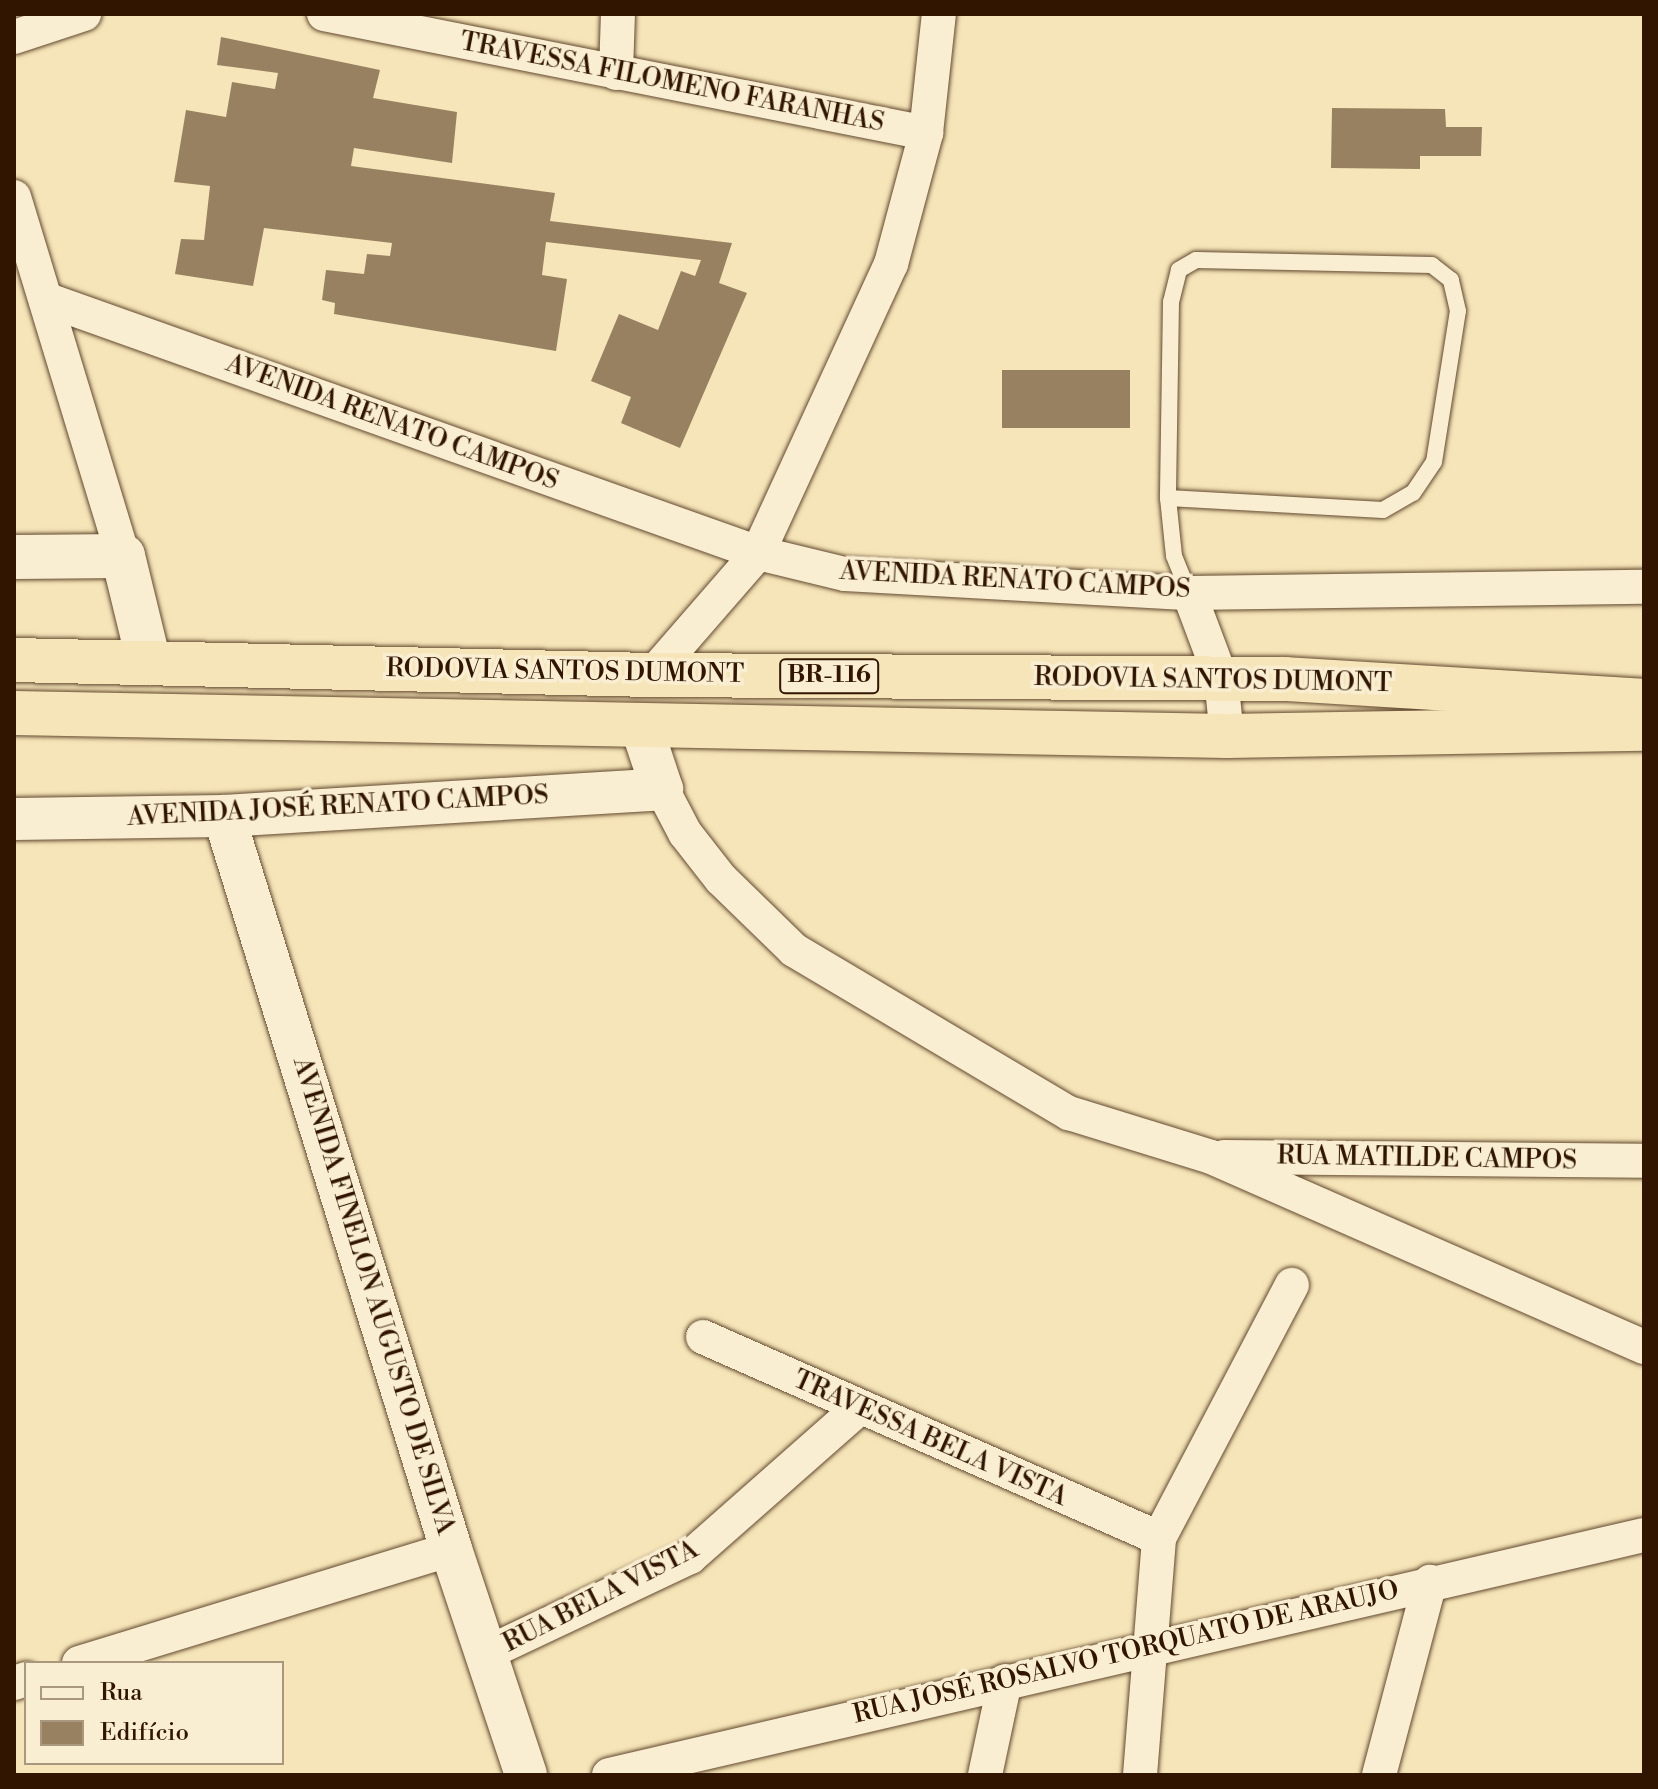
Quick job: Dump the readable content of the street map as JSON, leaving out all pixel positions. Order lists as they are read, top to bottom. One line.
{"streets":{"highway":["RODOVIA SANTOS DUMONT","BR-116"],"street":["TRAVESSA FILOMENO FARANHAS","AVENIDA RENATO CAMPOS","AVENIDA JOSÉ RENATO CAMPOS","RUA MATILDE CAMPOS","AVENIDA FINELON AUGUSTO DE SILVA","TRAVESSA BELA VISTA","RUA BELA VISTA","RUA JOSÉ ROSALVO TORQUATO DE ARAUJO"]},"crossings":[["AVENIDA JOSÉ RENATO CAMPOS","AVENIDA FINELON AUGUSTO DE SILVA"],["AVENIDA FINELON AUGUSTO DE SILVA","RUA BELA VISTA"],["TRAVESSA BELA VISTA","RUA BELA VISTA"]],"legend":["Rua","Edifício"]}
